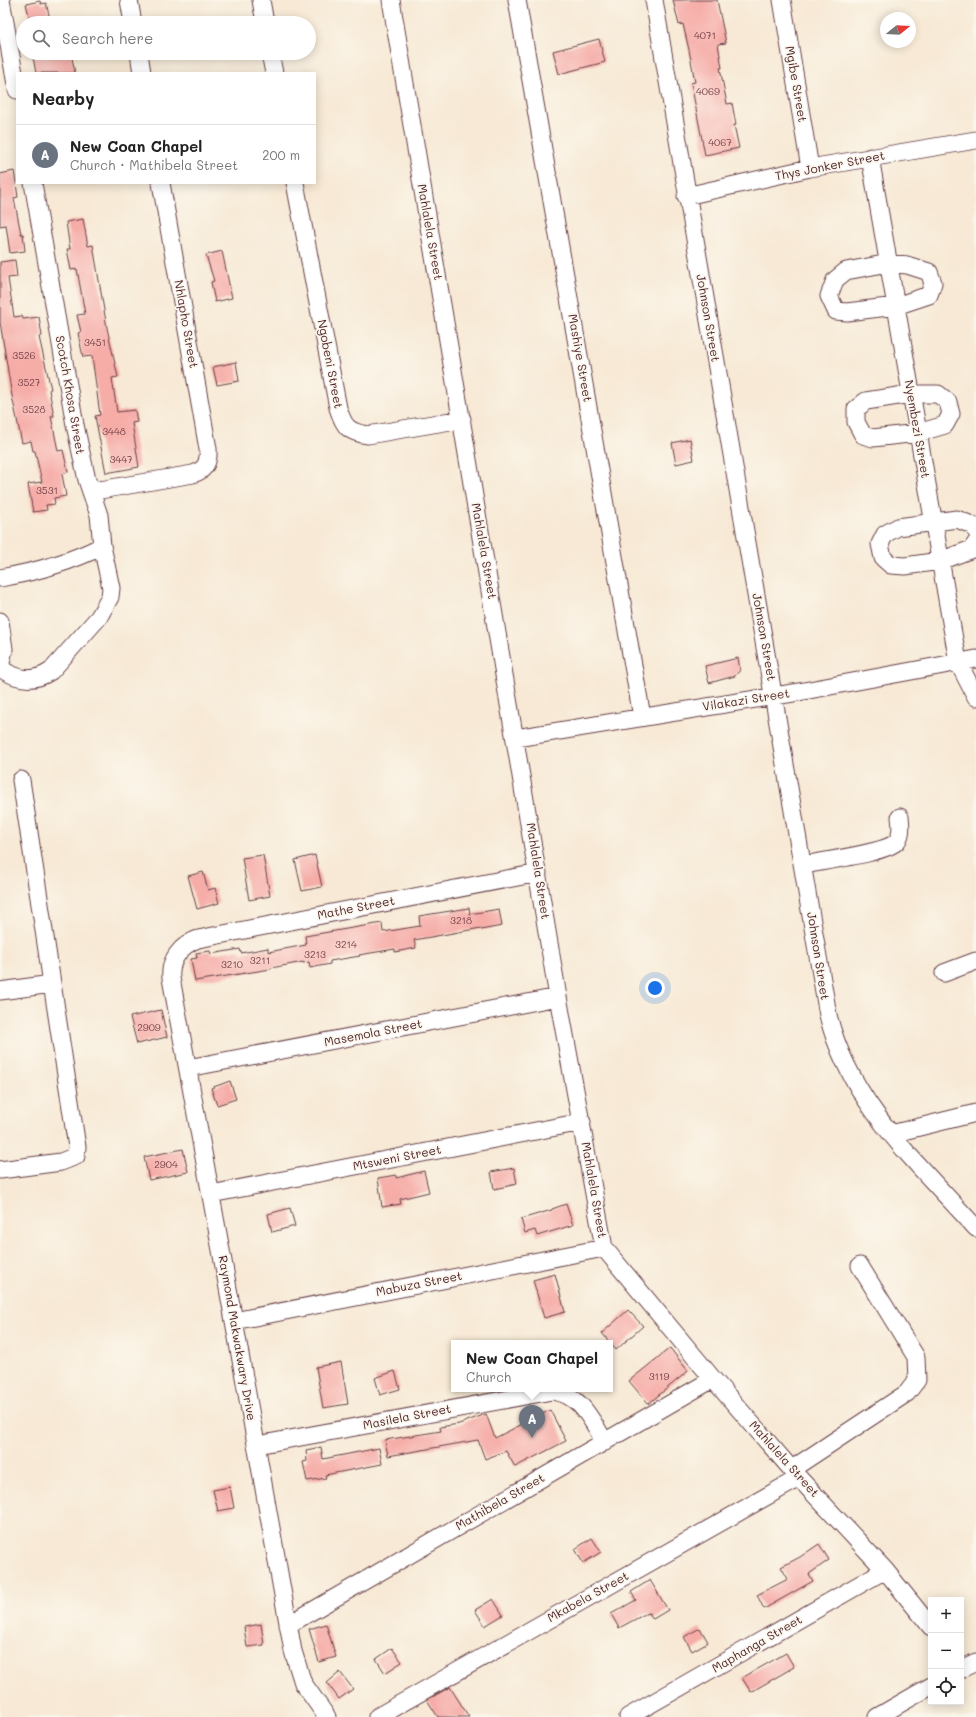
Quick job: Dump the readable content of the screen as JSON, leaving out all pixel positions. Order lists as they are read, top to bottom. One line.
{"streets":{"street":["Mgibe Street","Thys Jonker Street","Mahlalela Street","Johnson Street","Nhlapho Street","Mashiye Street","Ngobeni Street","Scotch Khosa Street","Nyembezi Street","Vilakazi Street","Mathe Street","Masemola Street","Mtsweni Street","Mabuza Street","Raymond Makwakwary Drive","Masilela Street","Mathibela Street","Mkabela Street","Maphanga Street"]},"crossings":[["Mgibe Street","Thys Jonker Street"],["Thys Jonker Street","Johnson Street"],["Thys Jonker Street","Nyembezi Street"],["Mahlalela Street","Ngobeni Street"],["Mahlalela Street","Vilakazi Street"],["Mahlalela Street","Mathe Street"],["Mahlalela Street","Masemola Street"],["Mahlalela Street","Mtsweni Street"],["Mahlalela Street","Mabuza Street"],["Mahlalela Street","Mathibela Street"],["Mahlalela Street","Mkabela Street"],["Mahlalela Street","Maphanga Street"],["Johnson Street","Vilakazi Street"],["Nhlapho Street","Scotch Khosa Street"],["Mashiye Street","Vilakazi Street"],["Nyembezi Street","Vilakazi Street"],["Mathe Street","Raymond Makwakwary Drive"],["Masemola Street","Raymond Makwakwary Drive"],["Mtsweni Street","Raymond Makwakwary Drive"],["Mabuza Street","Raymond Makwakwary Drive"],["Raymond Makwakwary Drive","Masilela Street"],["Raymond Makwakwary Drive","Mathibela Street"],["Masilela Street","Mathibela Street"]],"house_numbers":["4071","4069","4067","3451","3526","3527","3528","3448","3447","3531","3218","3214","3213","3211","3210","2909","2904","3119"],"north":"right","page":{"search":"Search here","heading":"Nearby","list":[{"mark":"A","name":"New Coan Chapel","note":"Church · Mathibela Street","value":"200 m"}],"popup":["New Coan Chapel","Church"],"pins":"A","map_buttons":["+","−"]}}
